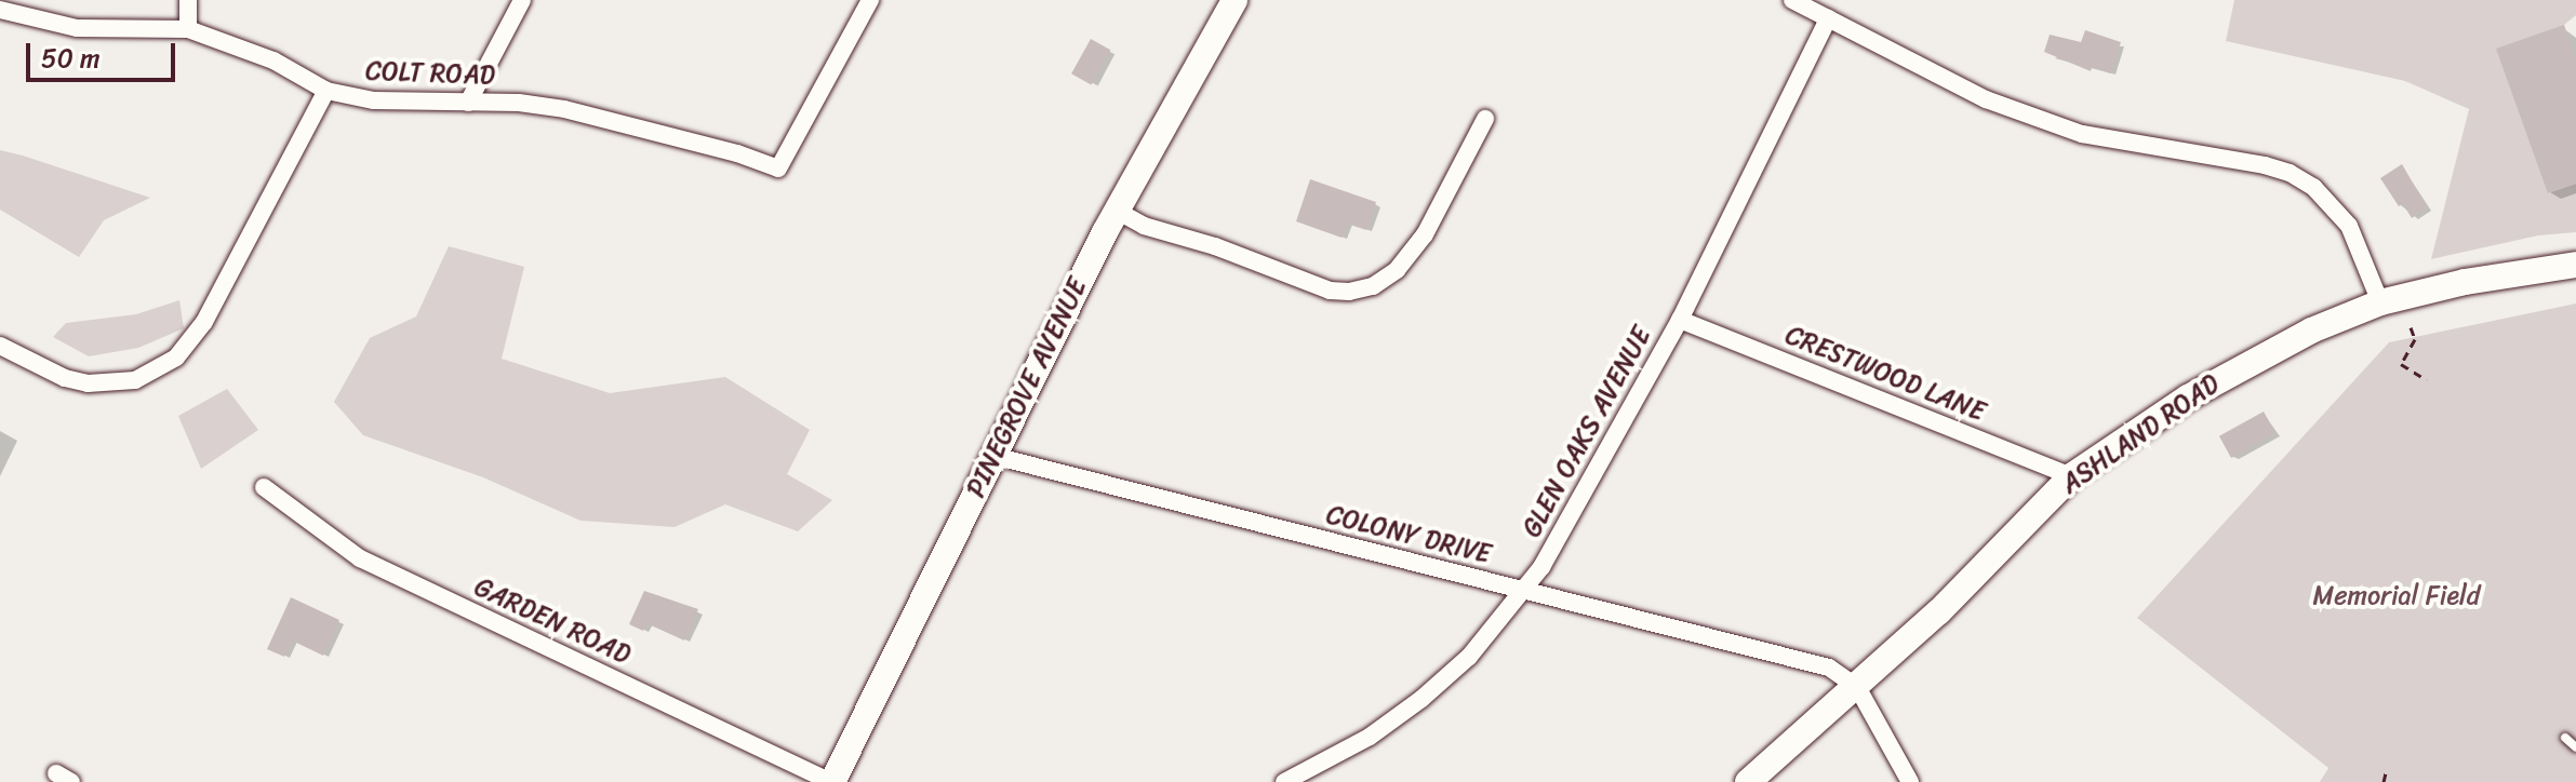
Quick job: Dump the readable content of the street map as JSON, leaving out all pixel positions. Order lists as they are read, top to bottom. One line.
{"streets":{"street":["COLT ROAD","CRESTWOOD LANE","PINEGROVE AVENUE","GLEN OAKS AVENUE","ASHLAND ROAD","COLONY DRIVE","GARDEN ROAD"]},"crossings":[["CRESTWOOD LANE","GLEN OAKS AVENUE"],["CRESTWOOD LANE","ASHLAND ROAD"],["PINEGROVE AVENUE","COLONY DRIVE"],["PINEGROVE AVENUE","GARDEN ROAD"],["GLEN OAKS AVENUE","COLONY DRIVE"],["ASHLAND ROAD","COLONY DRIVE"]],"parks":["Memorial Field"],"scale_bar":"50 m"}
